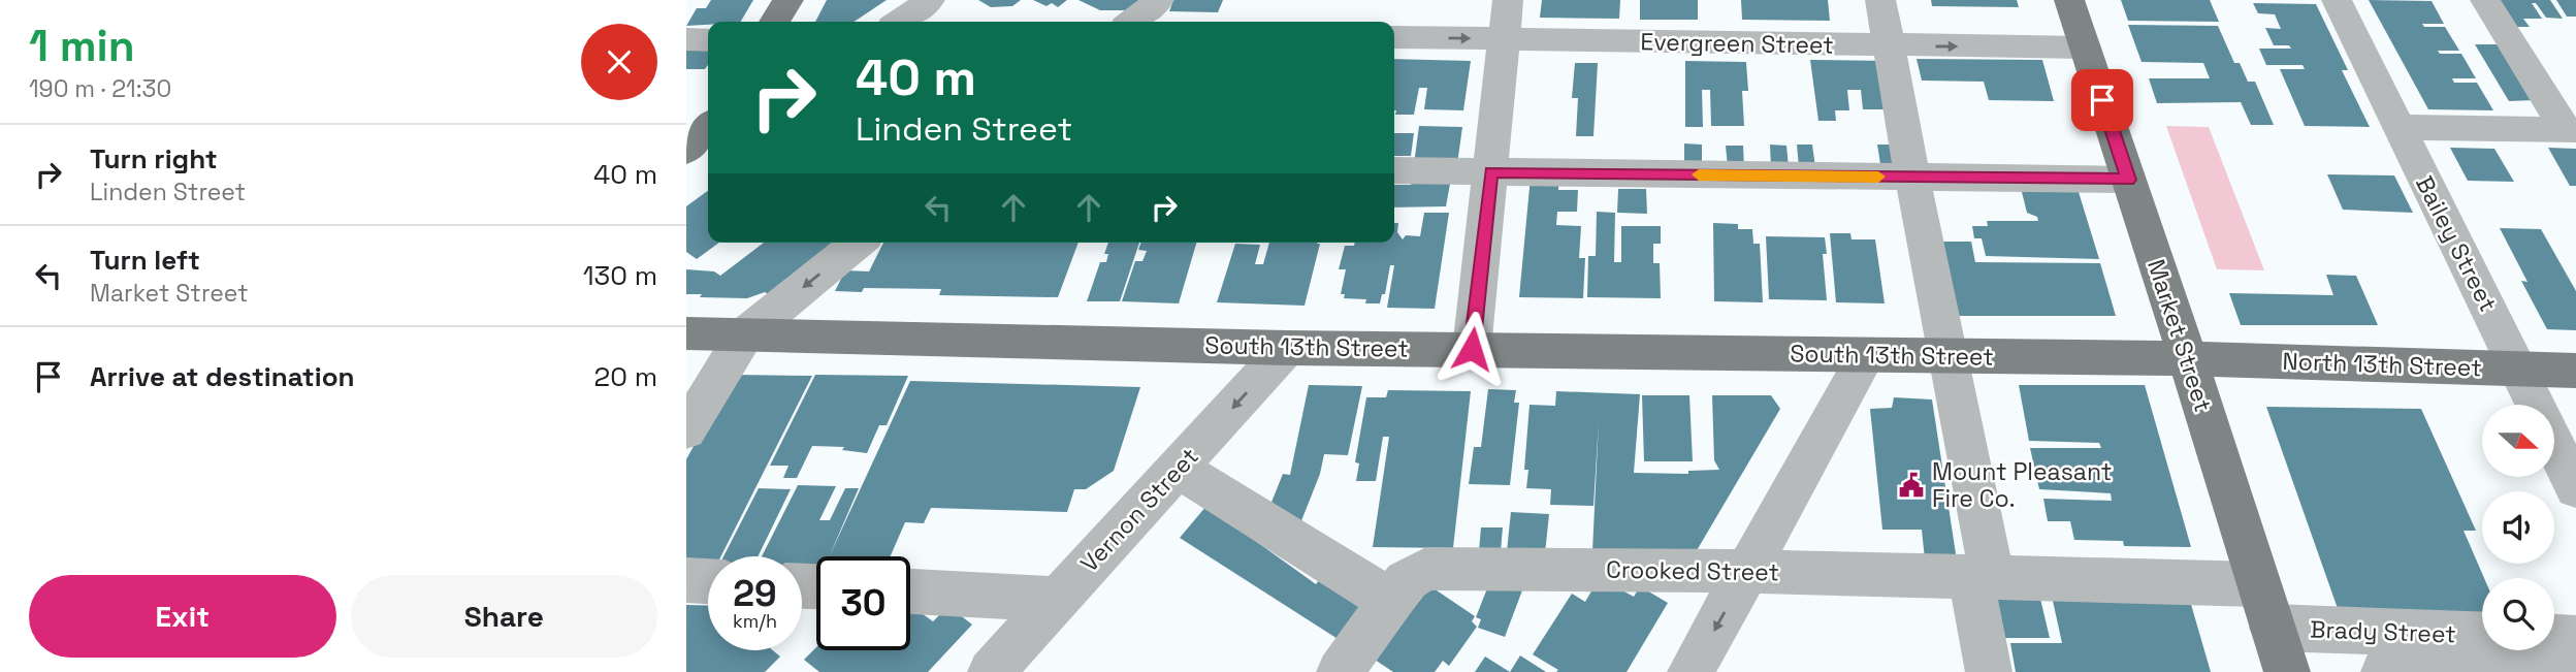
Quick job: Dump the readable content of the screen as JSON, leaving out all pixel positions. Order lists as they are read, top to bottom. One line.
{"streets":{"main road":["Market Street","South 13th Street","North 13th Street"],"street":["Evergreen Street","Bailey Street","Vernon Street","Crooked Street","Brady Street"]},"crossings":[["Evergreen Street","Market Street"],["Bailey Street","North 13th Street"],["Market Street","South 13th Street"],["Market Street","North 13th Street"],["Market Street","Crooked Street"],["Market Street","Brady Street"],["South 13th Street","North 13th Street"],["South 13th Street","Vernon Street"]],"one_way":["Vernon Street"],"places":{"public building":["Mount Pleasant Fire Co."]},"north":"right","page":{"heading":["1 min","190 m · 21:30"],"turn":["40 m","Linden Street"],"list":[{"name":"Turn right","note":"Linden Street","value":"40 m"},{"name":"Turn left","note":"Market Street","value":"130 m"},{"name":"Arrive at destination","value":"20 m"}],"speed":"29 km/h","limit":"30","buttons":["Exit","Share"]}}
